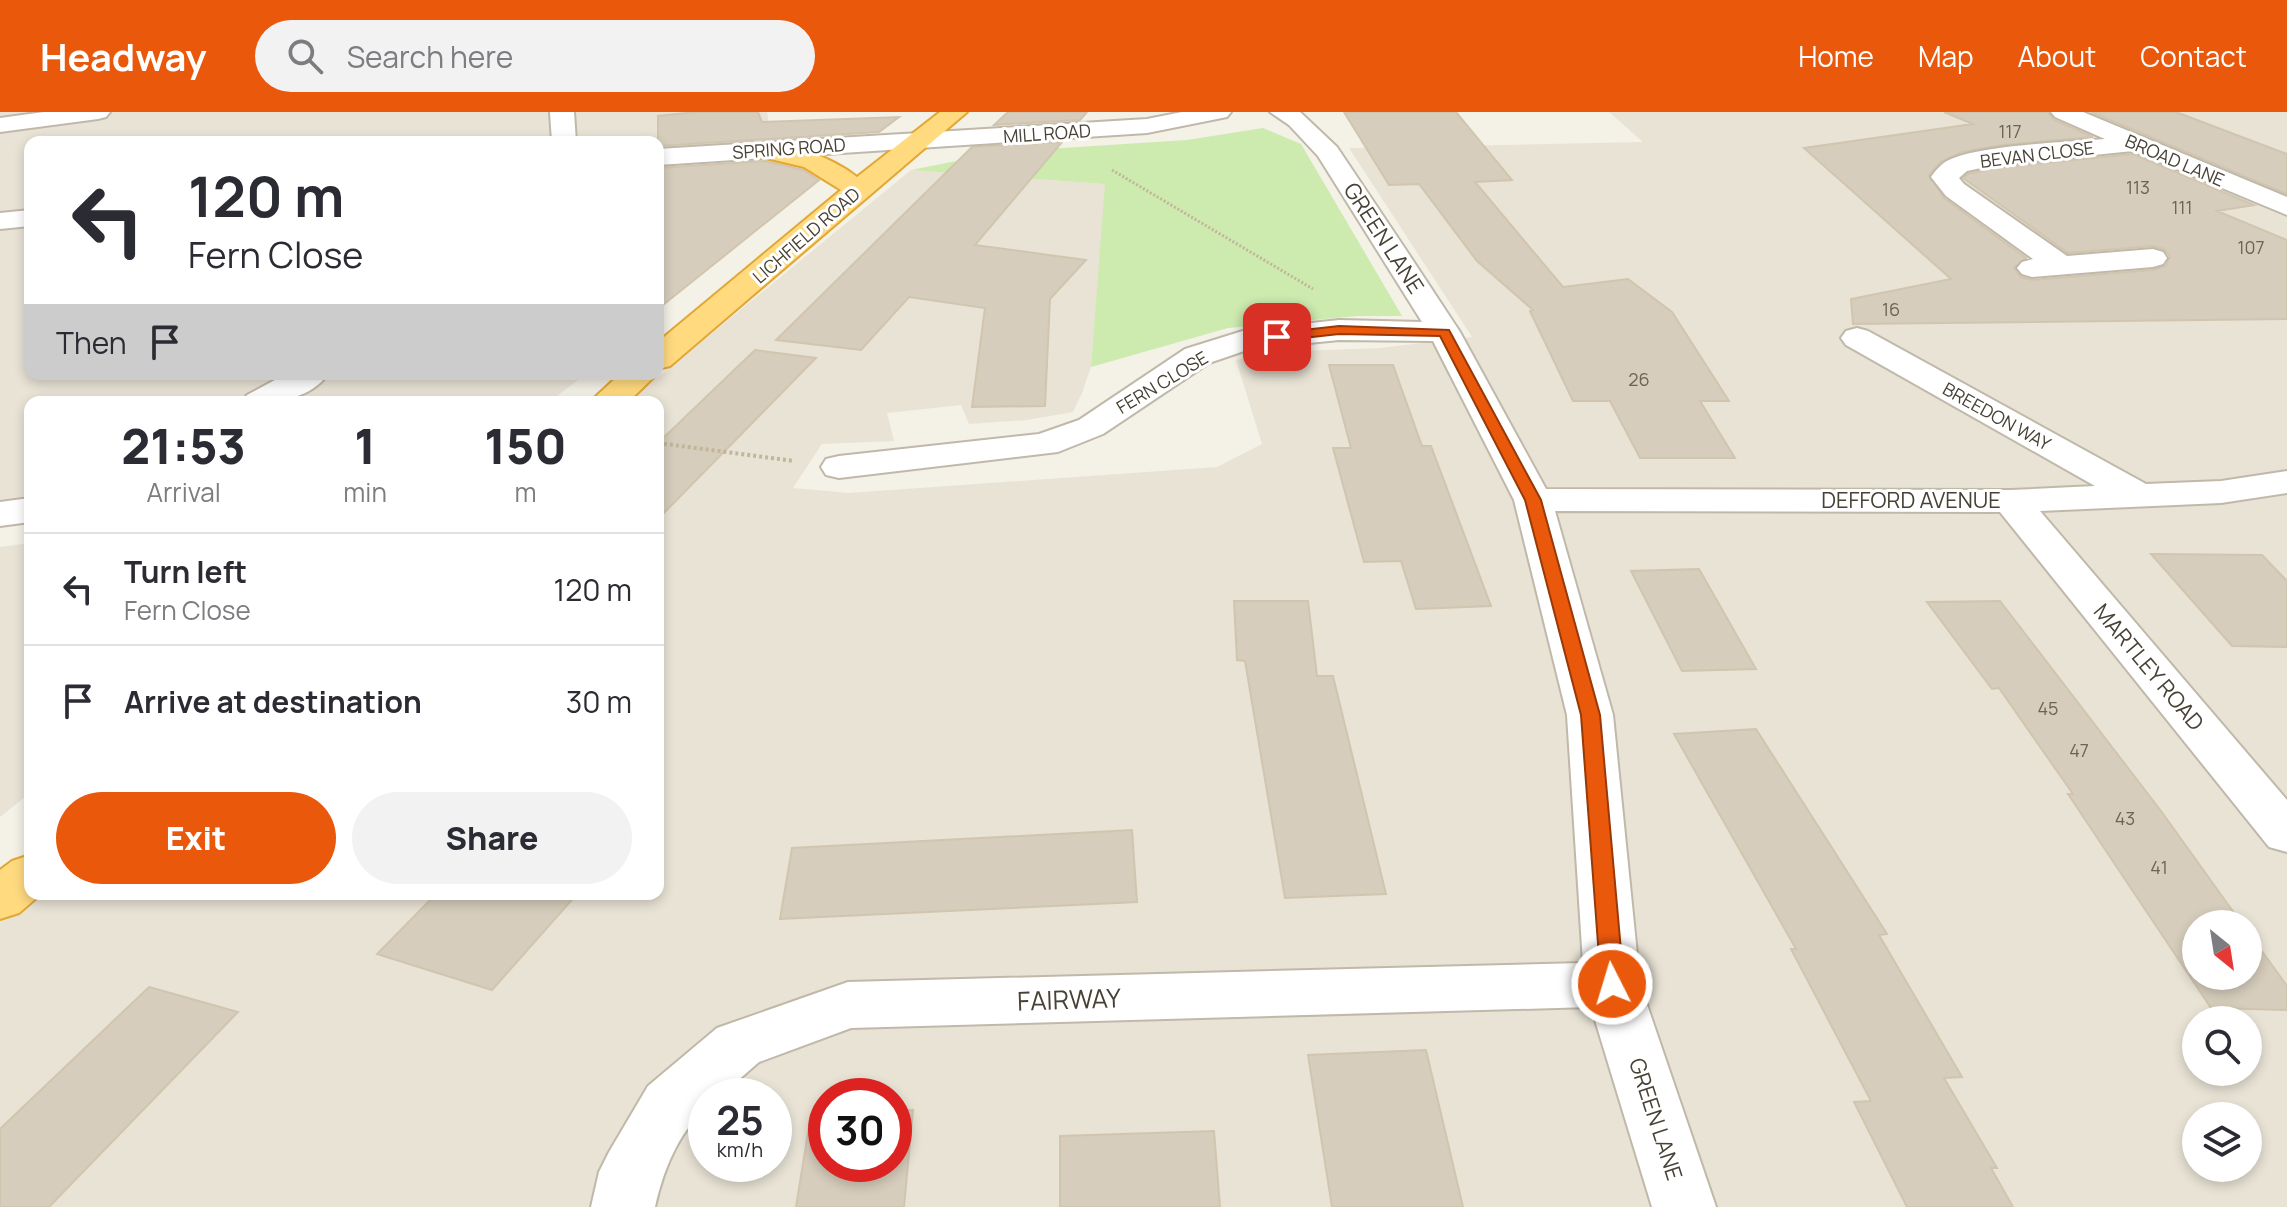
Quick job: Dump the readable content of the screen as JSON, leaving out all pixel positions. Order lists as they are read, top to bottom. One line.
{"streets":{"highway":["LICHFIELD ROAD"],"street":["MILL ROAD","SPRING ROAD","BEVAN CLOSE","BROAD LANE","GREEN LANE","FERN CLOSE","BREEDON WAY","DEFFORD AVENUE","MARTLEY ROAD","FAIRWAY"]},"crossings":[["MILL ROAD","SPRING ROAD"],["MILL ROAD","LICHFIELD ROAD"],["SPRING ROAD","LICHFIELD ROAD"],["BEVAN CLOSE","BROAD LANE"],["GREEN LANE","FERN CLOSE"],["GREEN LANE","DEFFORD AVENUE"],["GREEN LANE","FAIRWAY"],["BREEDON WAY","DEFFORD AVENUE"],["DEFFORD AVENUE","MARTLEY ROAD"]],"house_numbers":["117","113","111","107","16","26","45","47","43","41"],"north":"bottom right","page":{"header":"Headway","search":"Search here","nav":["Home","Map","About","Contact"],"turn":["120 m","Fern Close"],"then":"Then","eta":["21:53","Arrival","1","min","150","m"],"list":[{"name":"Turn left","note":"Fern Close","value":"120 m"},{"name":"Arrive at destination","value":"30 m"}],"buttons":["Exit","Share"],"speed":"25 km/h","limit":"30"}}
